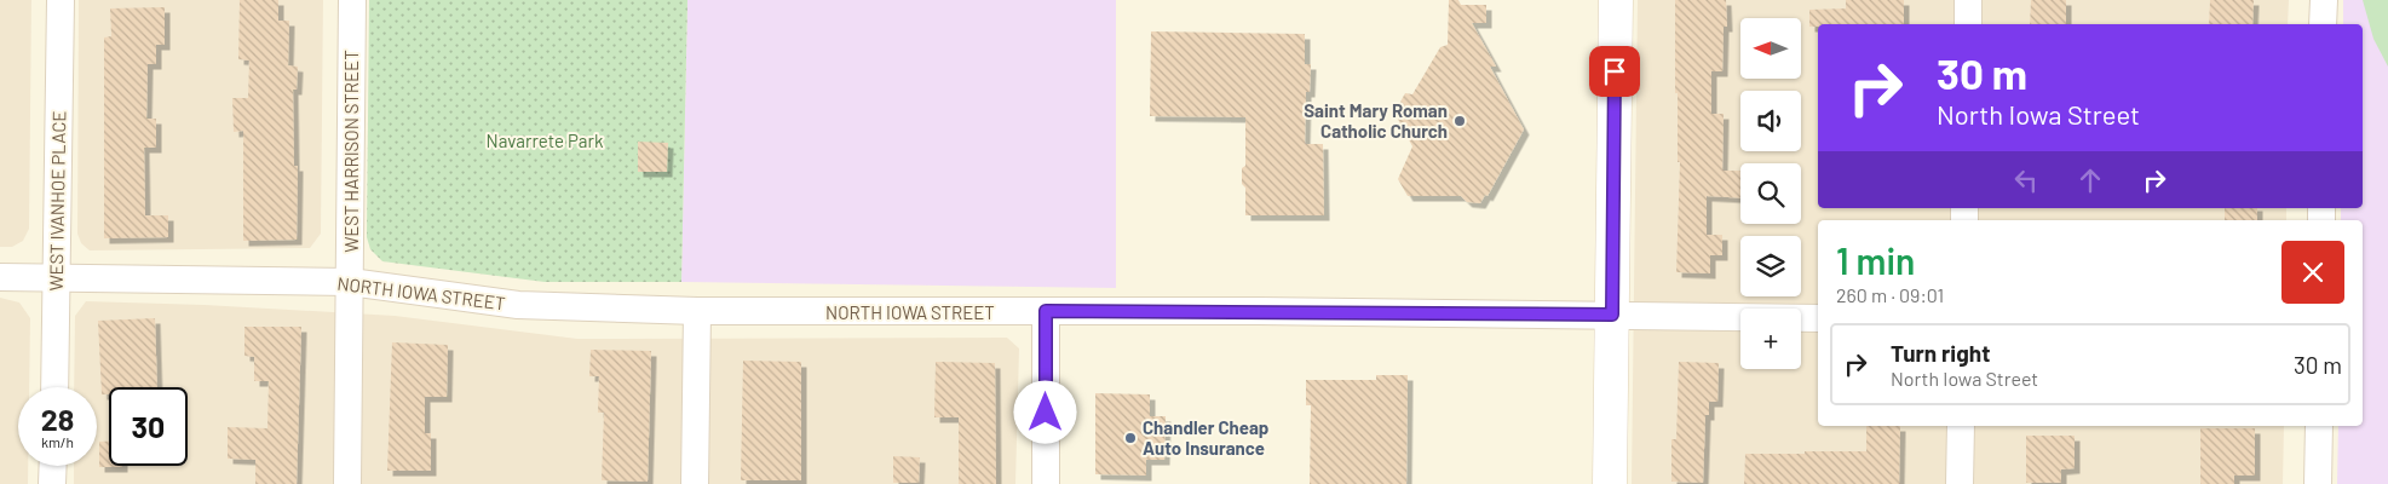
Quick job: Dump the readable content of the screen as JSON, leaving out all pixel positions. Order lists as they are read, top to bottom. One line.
{"streets":{"street":["WEST HARRISON STREET","WEST IVANHOE PLACE","NORTH IOWA STREET"]},"crossings":[["WEST HARRISON STREET","NORTH IOWA STREET"],["WEST IVANHOE PLACE","NORTH IOWA STREET"]],"parks":["Navarrete Park"],"places":["Saint Mary Roman Catholic Church","Chandler Cheap Auto Insurance"],"north":"left","page":{"map_buttons":"+","turn":["30 m","North Iowa Street"],"heading":["1 min","260 m · 09:01"],"list":[{"name":"Turn right","note":"North Iowa Street","value":"30 m"}],"speed":"28 km/h","limit":"30"}}
